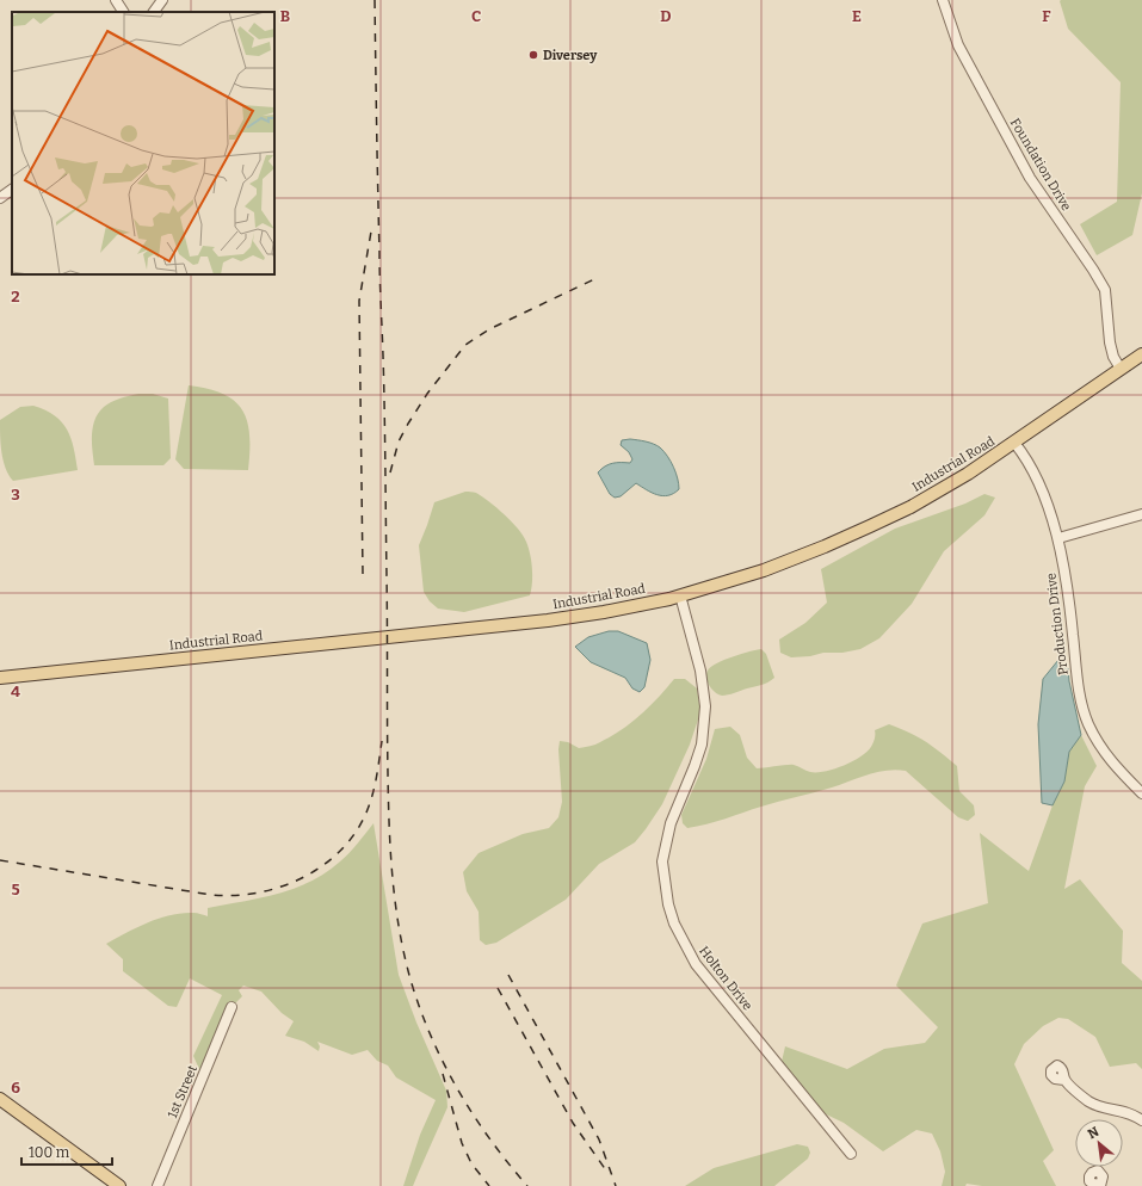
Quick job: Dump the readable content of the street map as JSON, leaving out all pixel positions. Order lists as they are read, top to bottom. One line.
{"streets":{"main road":["Industrial Road"],"street":["Foundation Drive","Production Drive","Holton Drive","1st Street"]},"crossings":[["Foundation Drive","Industrial Road"],["Industrial Road","Production Drive"],["Industrial Road","Holton Drive"]],"places":["Diversey"],"scale_bar":"100 m","north":"top left","grid":{"columns":["B","C","D","E","F"],"rows":["2","3","4","5","6"]}}
